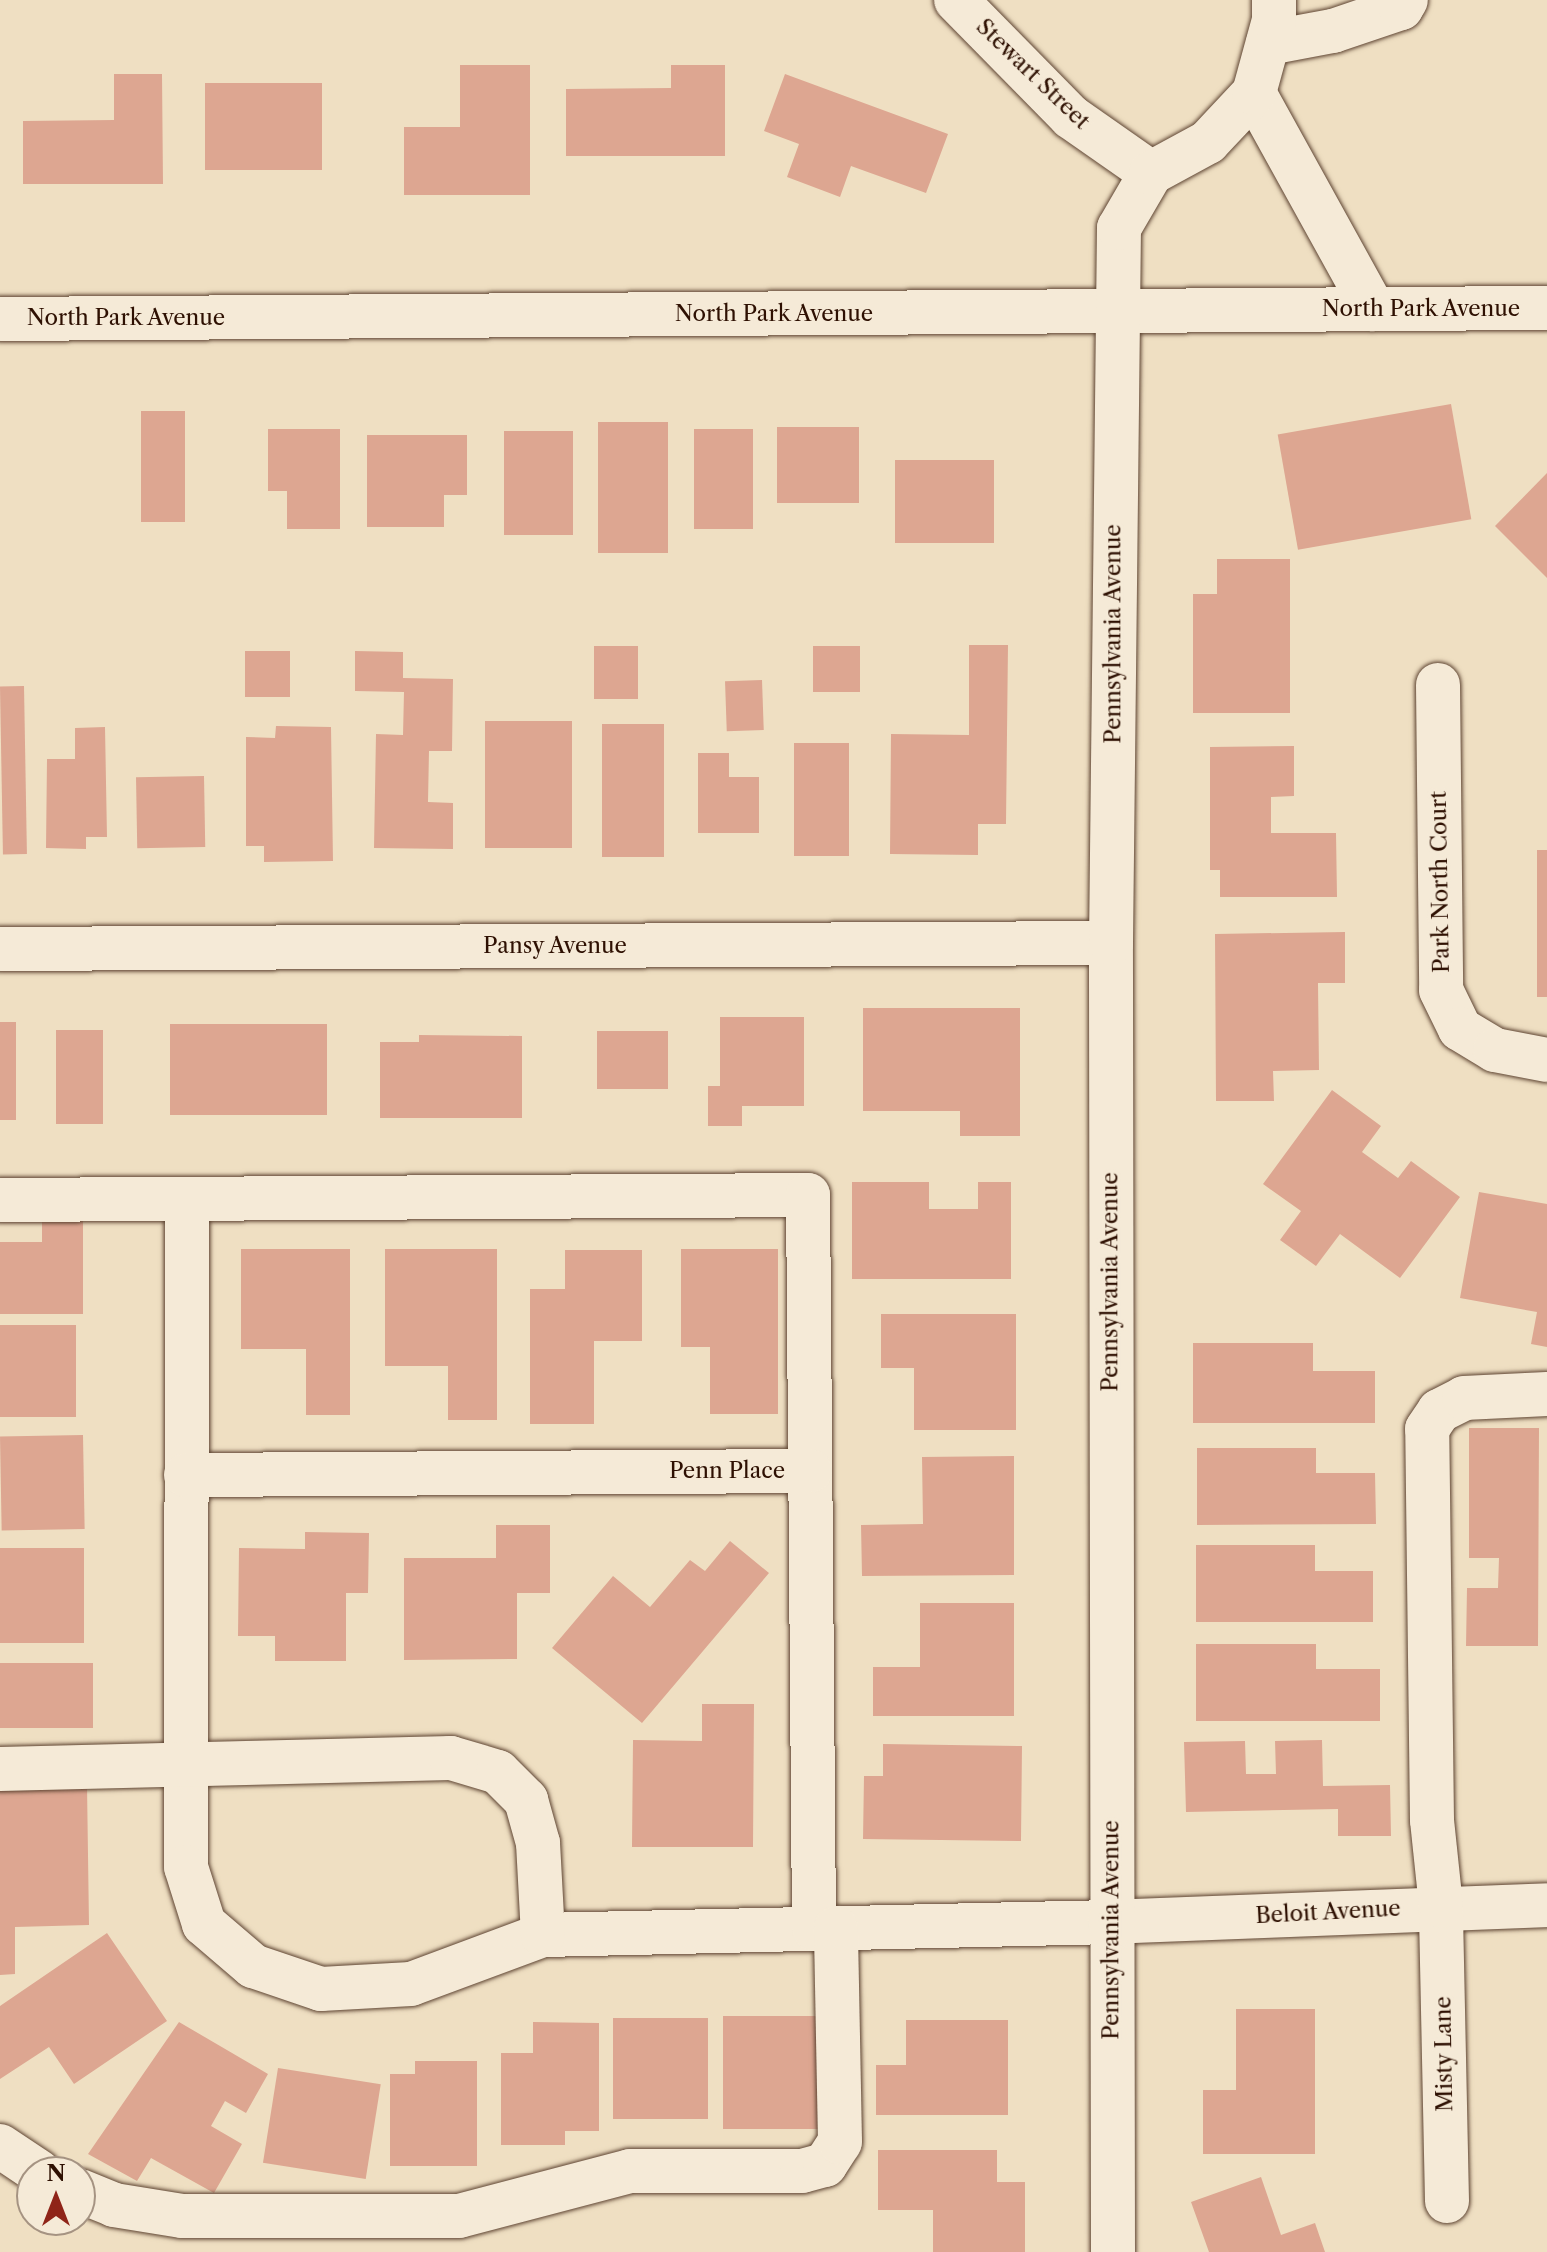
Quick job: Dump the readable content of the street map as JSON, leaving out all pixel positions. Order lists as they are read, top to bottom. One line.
{"streets":{"street":["Stewart Street","North Park Avenue","Pennsylvania Avenue","Park North Court","Pansy Avenue","Penn Place","Beloit Avenue","Misty Lane"]},"crossings":[["Stewart Street","Pennsylvania Avenue"],["North Park Avenue","Pennsylvania Avenue"],["Pennsylvania Avenue","Pansy Avenue"],["Pennsylvania Avenue","Beloit Avenue"],["Beloit Avenue","Misty Lane"]],"north":"top"}
